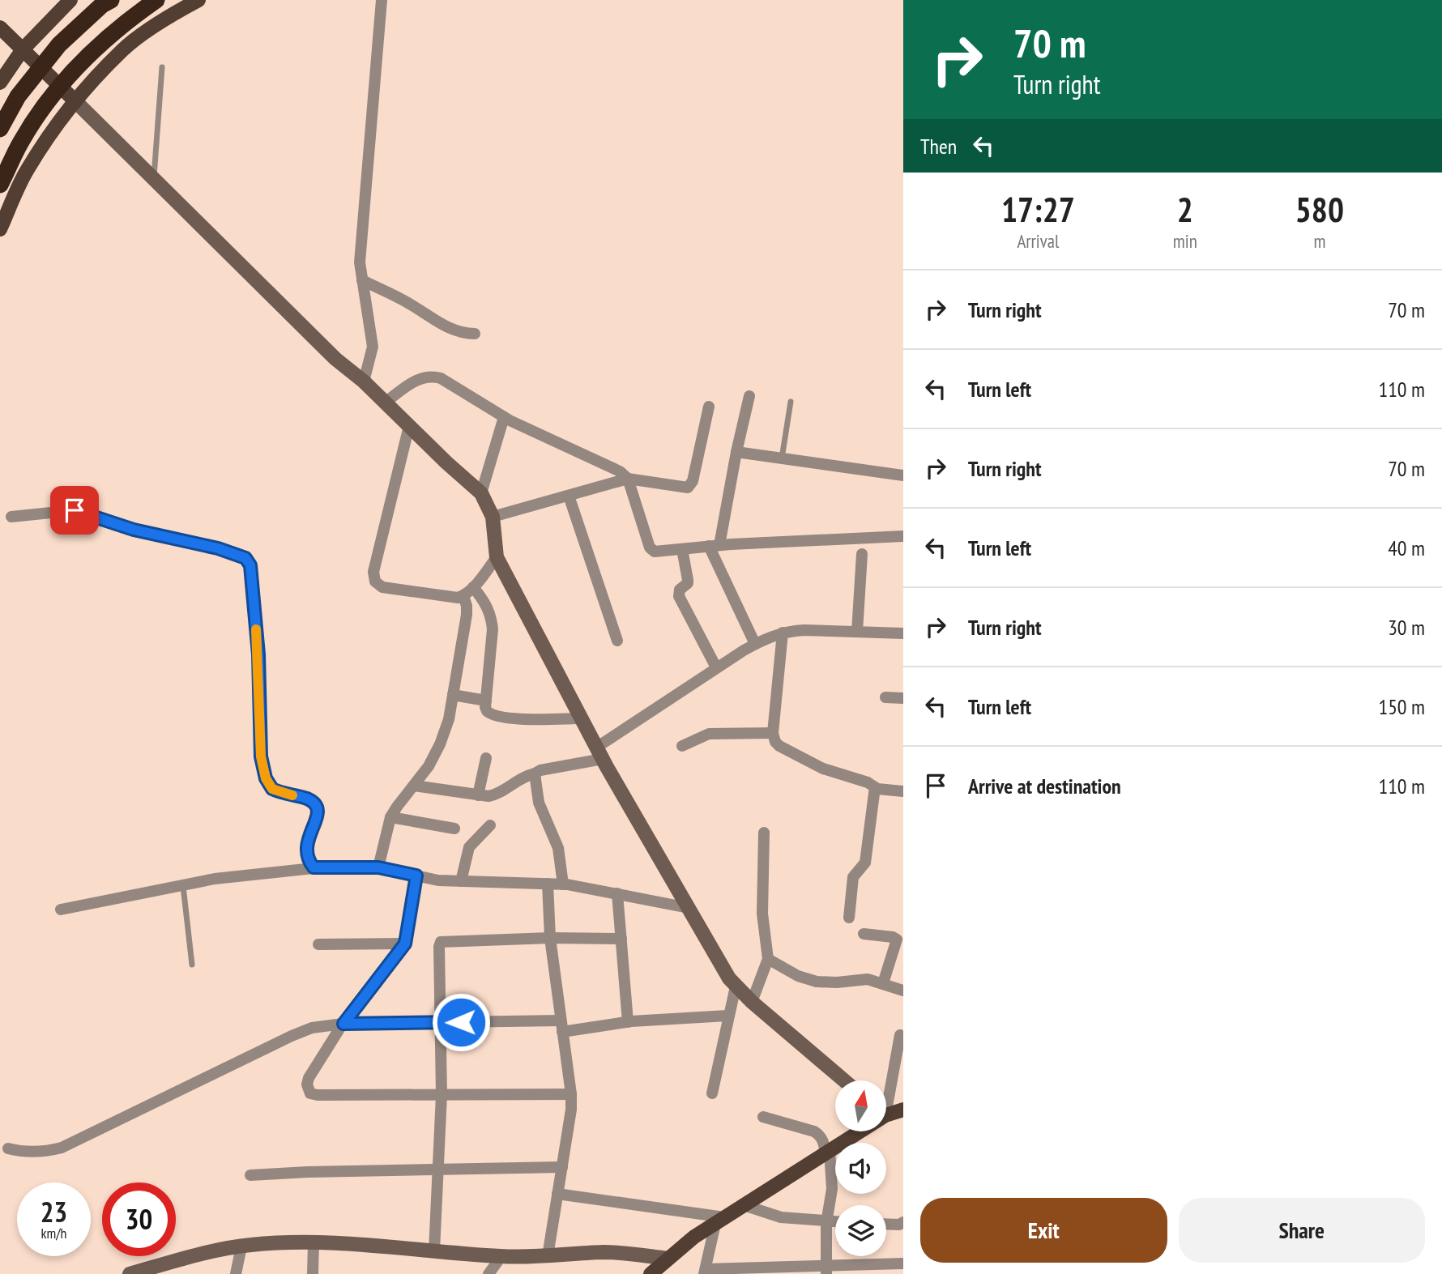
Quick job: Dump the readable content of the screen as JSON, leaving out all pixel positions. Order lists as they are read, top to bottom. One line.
{"north":"top","page":{"turn":["70 m","Turn right"],"then":"Then","eta":["17:27","Arrival","2","min","580","m"],"list":[{"name":"Turn right","value":"70 m"},{"name":"Turn left","value":"110 m"},{"name":"Turn right","value":"70 m"},{"name":"Turn left","value":"40 m"},{"name":"Turn right","value":"30 m"},{"name":"Turn left","value":"150 m"},{"name":"Arrive at destination","value":"110 m"}],"speed":"23 km/h","limit":"30","buttons":["Exit","Share"]}}
